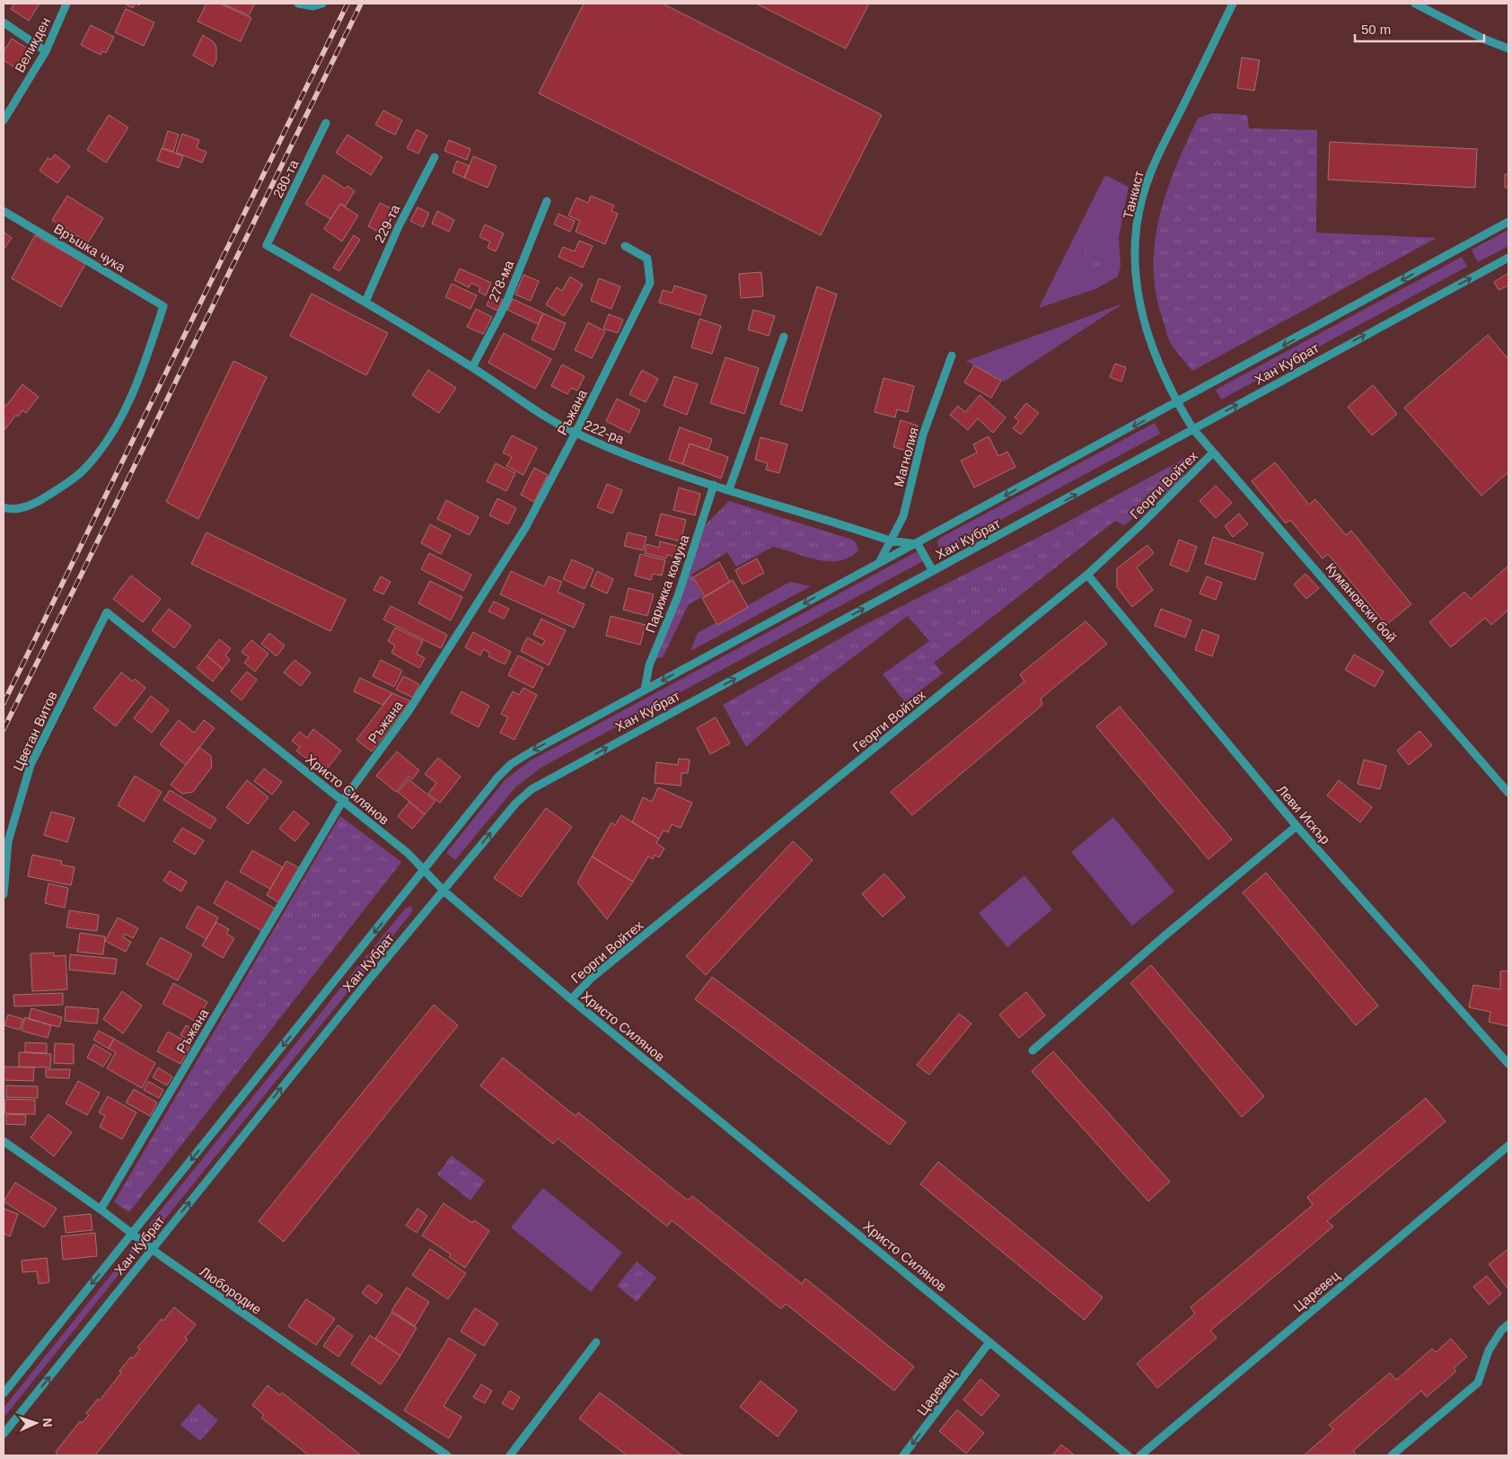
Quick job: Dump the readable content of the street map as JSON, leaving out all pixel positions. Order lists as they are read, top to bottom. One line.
{"streets":{"street":["Великден","280-та","Танкист","229-та","Връшка чука","278-ма","Хан Кубрат","Ръжана","222-ра","Магнолия","Георги Войтех","Парижка комуна","Кумановски бой","Цветан Витов","Христо Силянов","Леви Искър","Любородие","Царевец"]},"crossings":[["280-та","222-ра"],["Танкист","Хан Кубрат"],["Танкист","Кумановски бой"],["229-та","222-ра"],["278-ма","222-ра"],["Хан Кубрат","222-ра"],["Хан Кубрат","Магнолия"],["Хан Кубрат","Парижка комуна"],["Хан Кубрат","Кумановски бой"],["Хан Кубрат","Христо Силянов"],["Хан Кубрат","Любородие"],["Ръжана","222-ра"],["Ръжана","Христо Силянов"],["Ръжана","Любородие"],["222-ра","Магнолия"],["222-ра","Парижка комуна"],["Георги Войтех","Кумановски бой"],["Георги Войтех","Христо Силянов"],["Георги Войтех","Леви Искър"],["Цветан Витов","Христо Силянов"],["Христо Силянов","Царевец"]],"scale_bar":"50 m","north":"right"}
